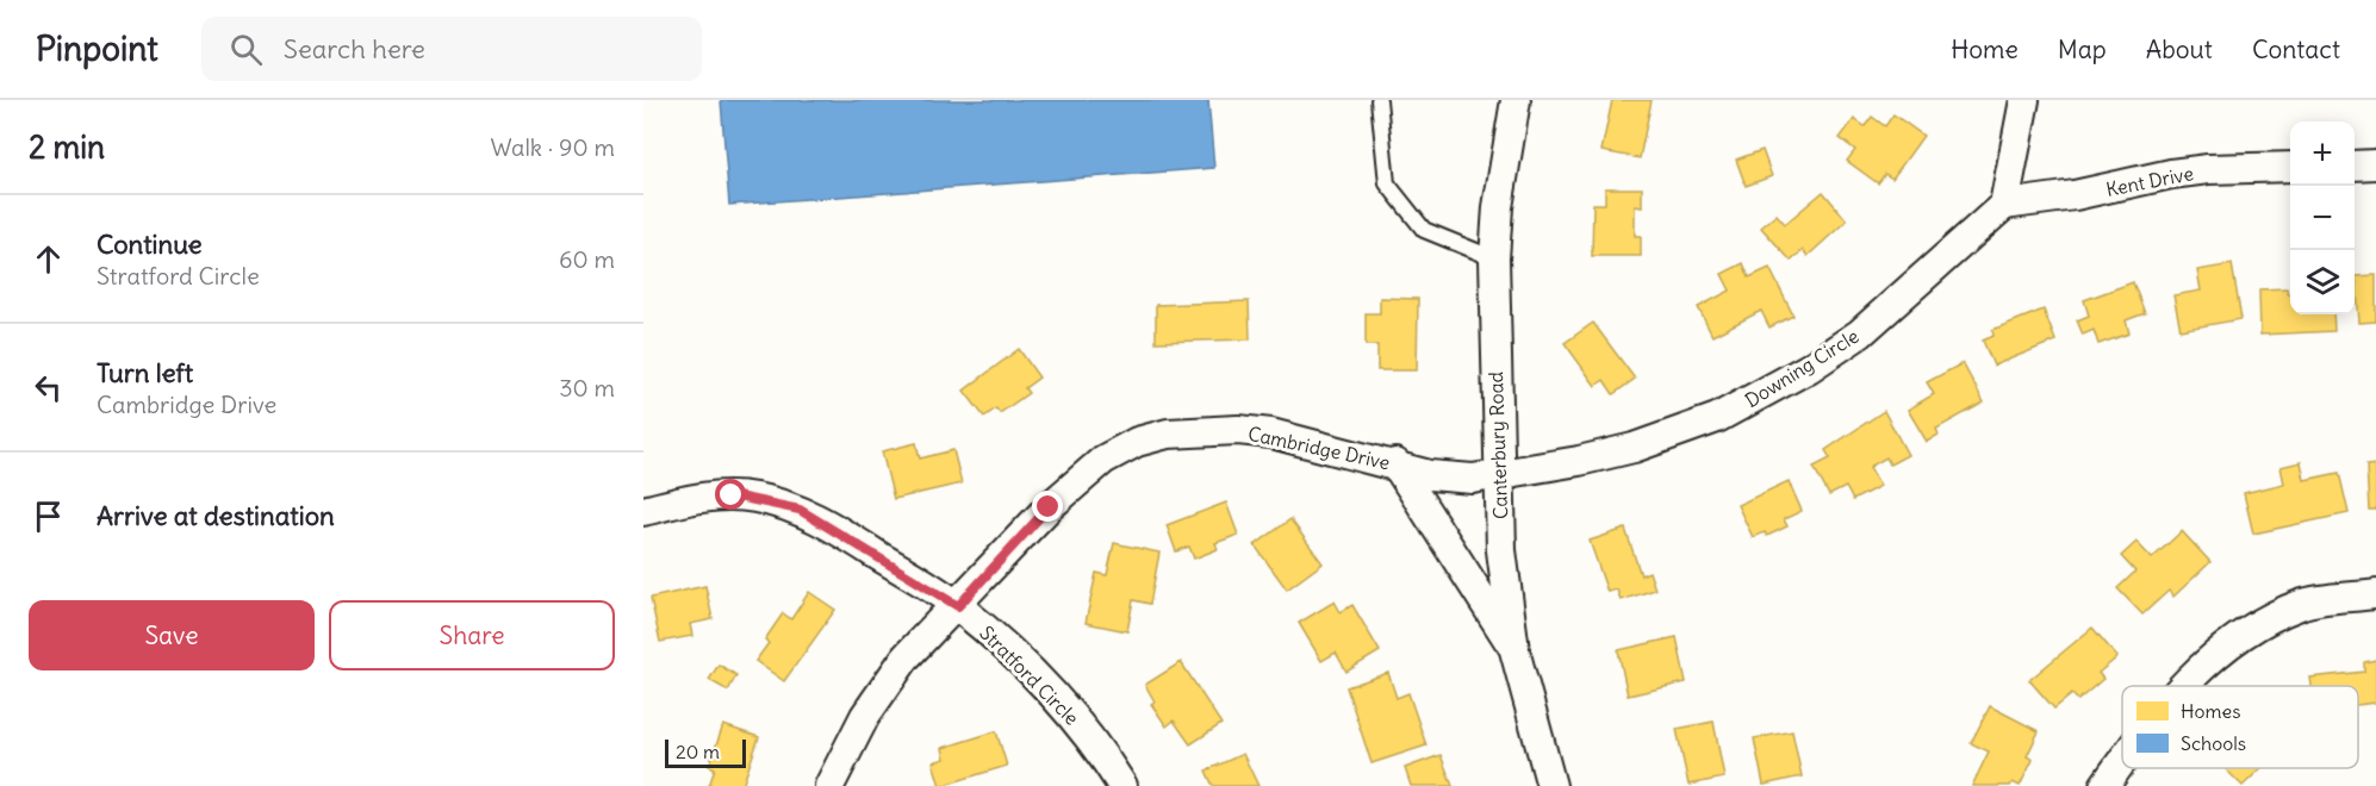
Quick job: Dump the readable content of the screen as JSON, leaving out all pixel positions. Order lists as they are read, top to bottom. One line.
{"streets":{"street":["Kent Drive","Downing Circle","Canterbury Road","Cambridge Drive","Stratford Circle"]},"crossings":[["Kent Drive","Downing Circle"],["Downing Circle","Canterbury Road"],["Downing Circle","Cambridge Drive"],["Canterbury Road","Cambridge Drive"],["Cambridge Drive","Stratford Circle"]],"legend":["Homes","Schools"],"scale_bar":"20 m","page":{"header":"Pinpoint","search":"Search here","nav":["Home","Map","About","Contact"],"heading":["2 min","Walk · 90 m"],"map_buttons":["+","−"],"list":[["Continue","Stratford Circle","60 m"],["Turn left","Cambridge Drive","30 m"],"Arrive at destination"],"buttons":["Save","Share"],"scale":"20 m"}}
